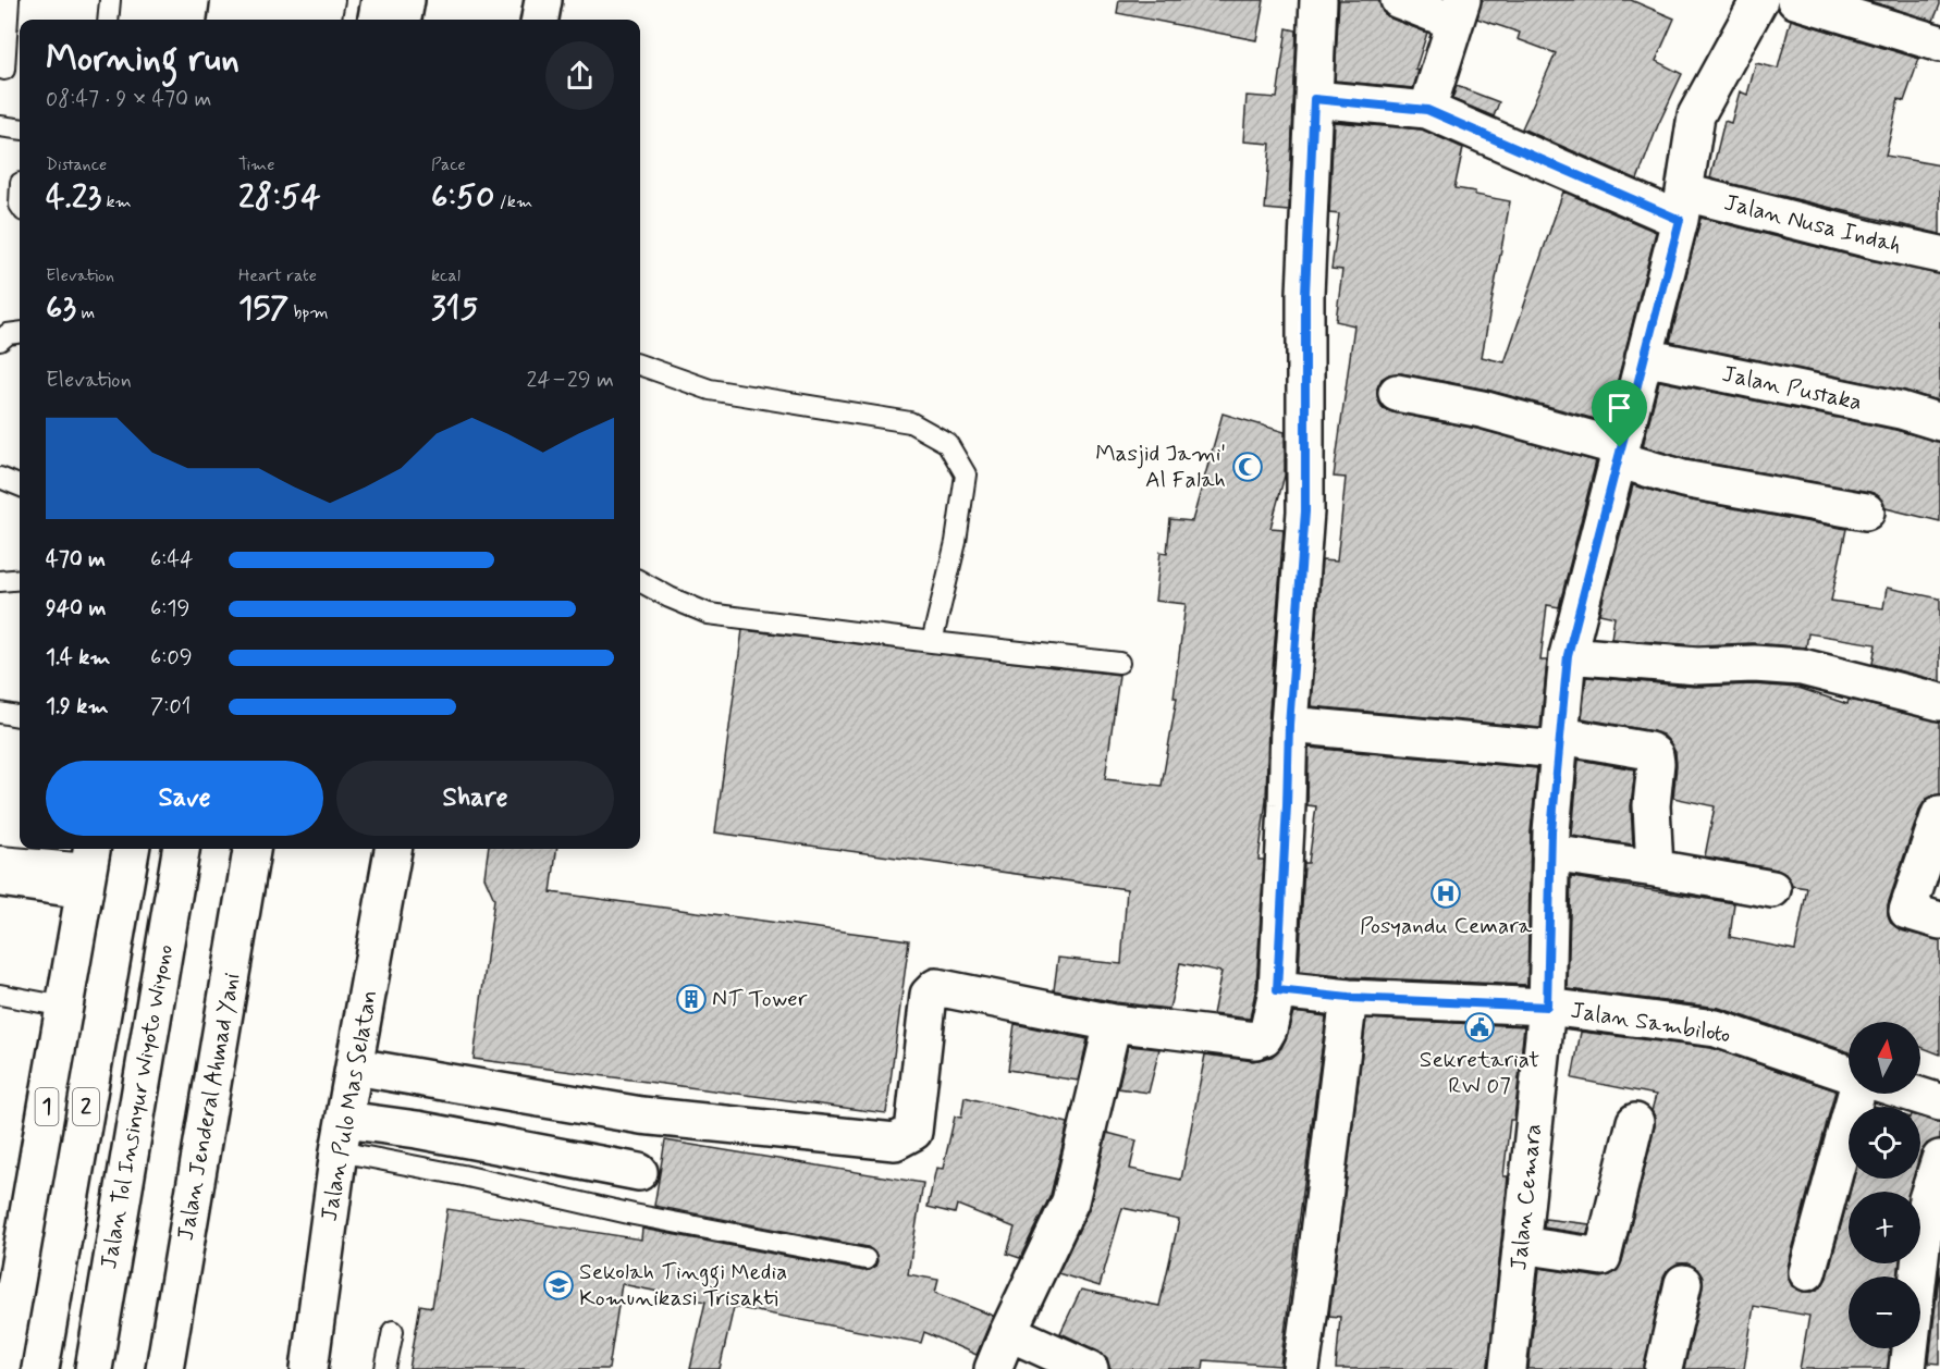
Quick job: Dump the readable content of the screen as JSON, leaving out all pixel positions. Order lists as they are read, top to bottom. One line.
{"streets":{"main road":["Jalan Nusa Indah","Jalan Pustaka","Jalan Sambiloto","Jalan Pulo Mas Selatan","1","2","Jalan Tol Insinyur Wiyoto Wiyono","Jalan Jenderal Ahmad Yani","Jalan Cemara"]},"crossings":[["Jalan Nusa Indah","Jalan Cemara"],["Jalan Pustaka","Jalan Cemara"],["Jalan Sambiloto","Jalan Cemara"]],"places":{"mosque":["Masjid Jami' Al Falah"],"hospital":["Posyandu Cemara"],"building":["NT Tower"],"public building":["Sekretariat RW 07"],"school or university":["Sekolah Tinggi Media Komunikasi Trisakti"]},"north":"top","page":{"heading":["Morning run","08:47 · 9 × 470 m"],"stats":[["Distance","4.23 km"],["Time","28:54"],["Pace","6:50 /km"],["Elevation","63 m"],["Heart rate","157 bpm"],["kcal","315"]],"chart":["Elevation","24–29 m"],"list":[{"name":"470 m","note":"6:44"},{"name":"940 m","note":"6:19"},{"name":"1.4 km","note":"6:09"},{"name":"1.9 km","note":"7:01"}],"buttons":["Save","Share"],"map_buttons":["+","−"]}}
